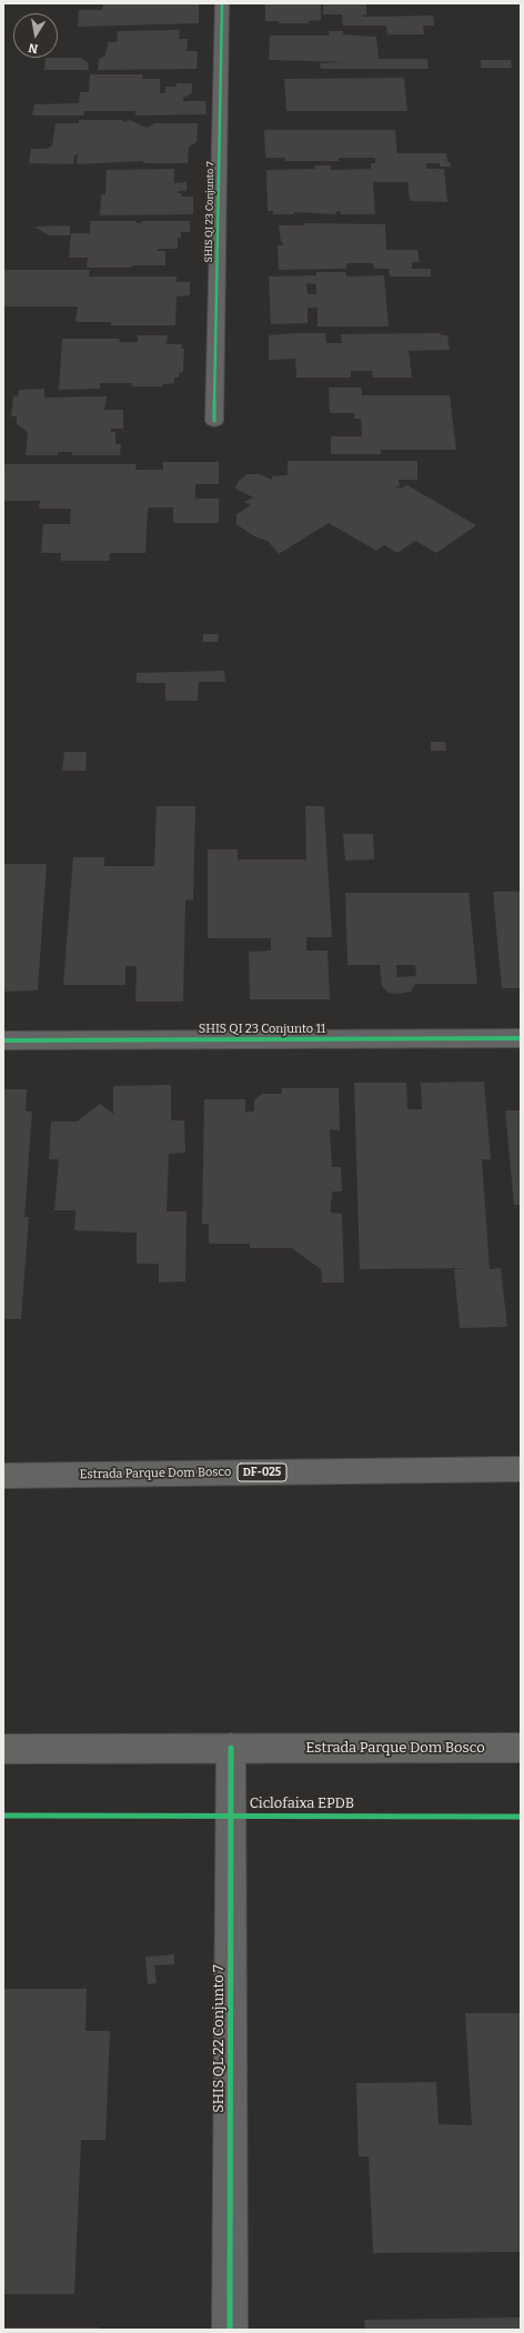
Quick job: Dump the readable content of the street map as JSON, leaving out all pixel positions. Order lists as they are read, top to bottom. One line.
{"streets":{"main road":["DF-025","Estrada Parque Dom Bosco"],"street":["SHIS QI 23 Conjunto 7","SHIS QI 23 Conjunto 11","SHIS QL 22 Conjunto 7"],"cycle path":["Ciclofaixa EPDB"]},"crossings":[["Estrada Parque Dom Bosco","SHIS QL 22 Conjunto 7"]],"north":"bottom"}
